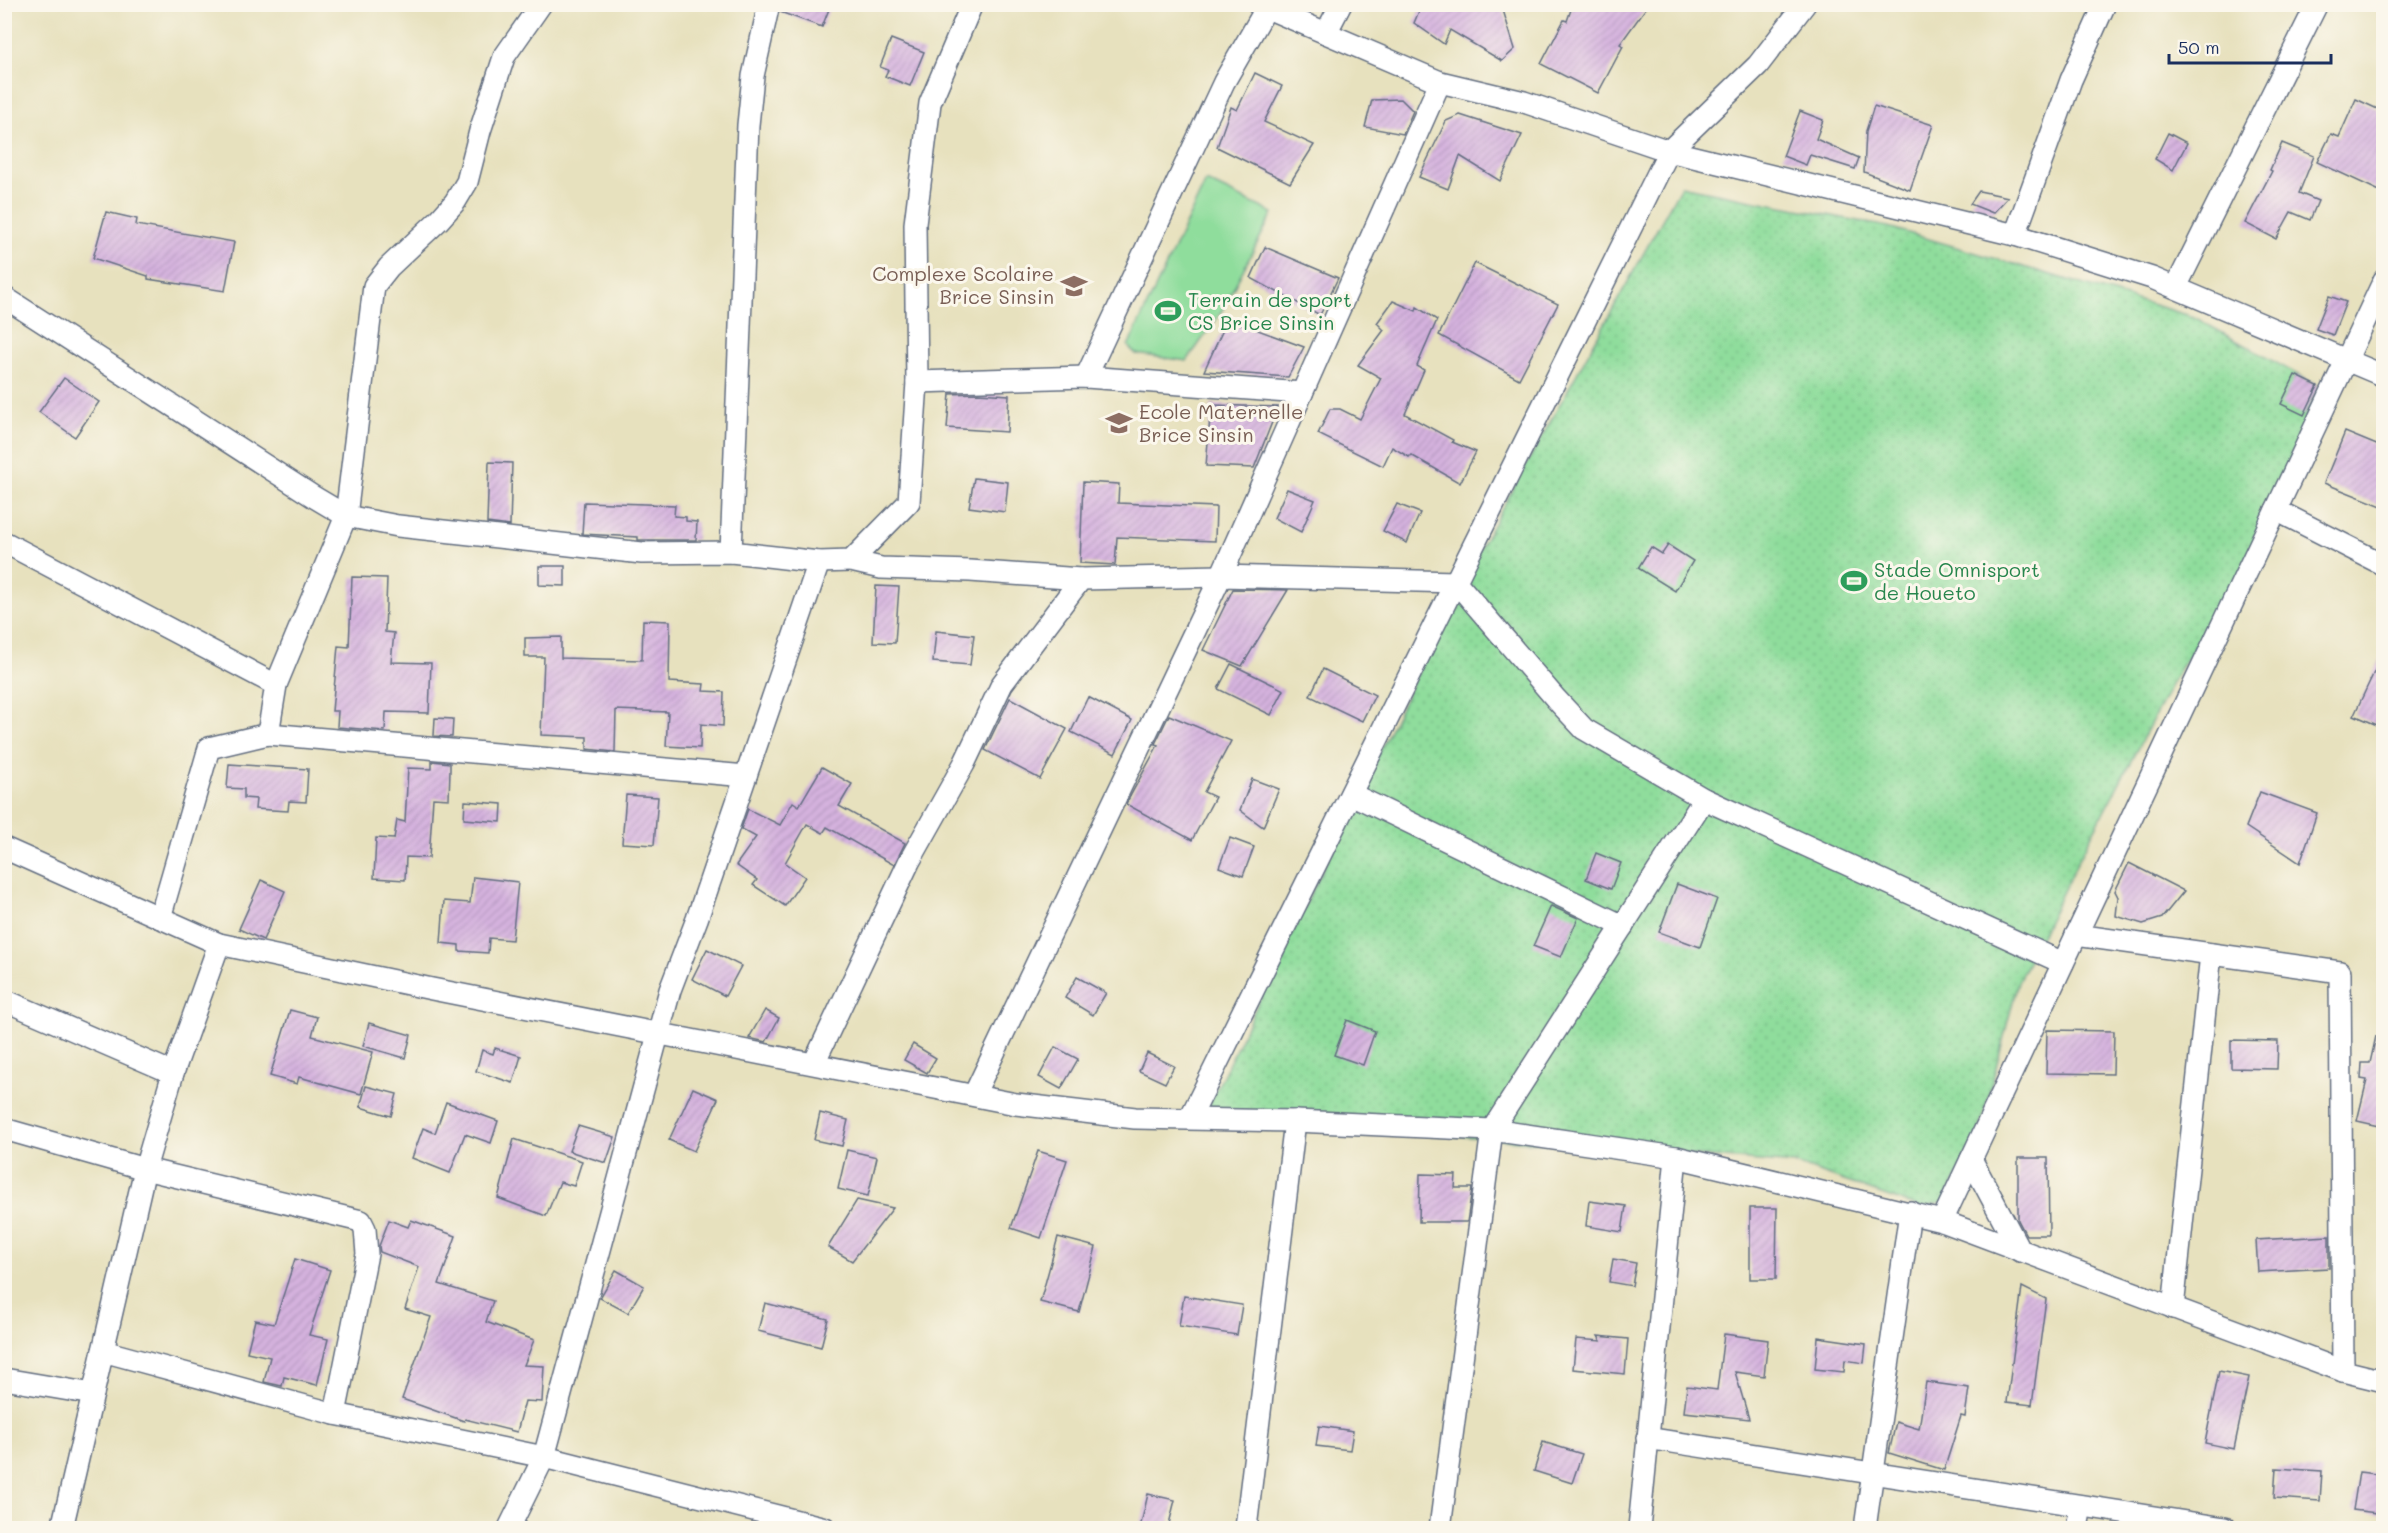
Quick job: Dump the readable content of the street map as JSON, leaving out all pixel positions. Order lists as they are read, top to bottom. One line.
{"places":{"school or university":["Complexe Scolaire Brice Sinsin","Ecole Maternelle Brice Sinsin"],"sports":["Terrain de sport CS Brice Sinsin","Stade Omnisport de Houeto"]},"scale_bar":"50 m"}
